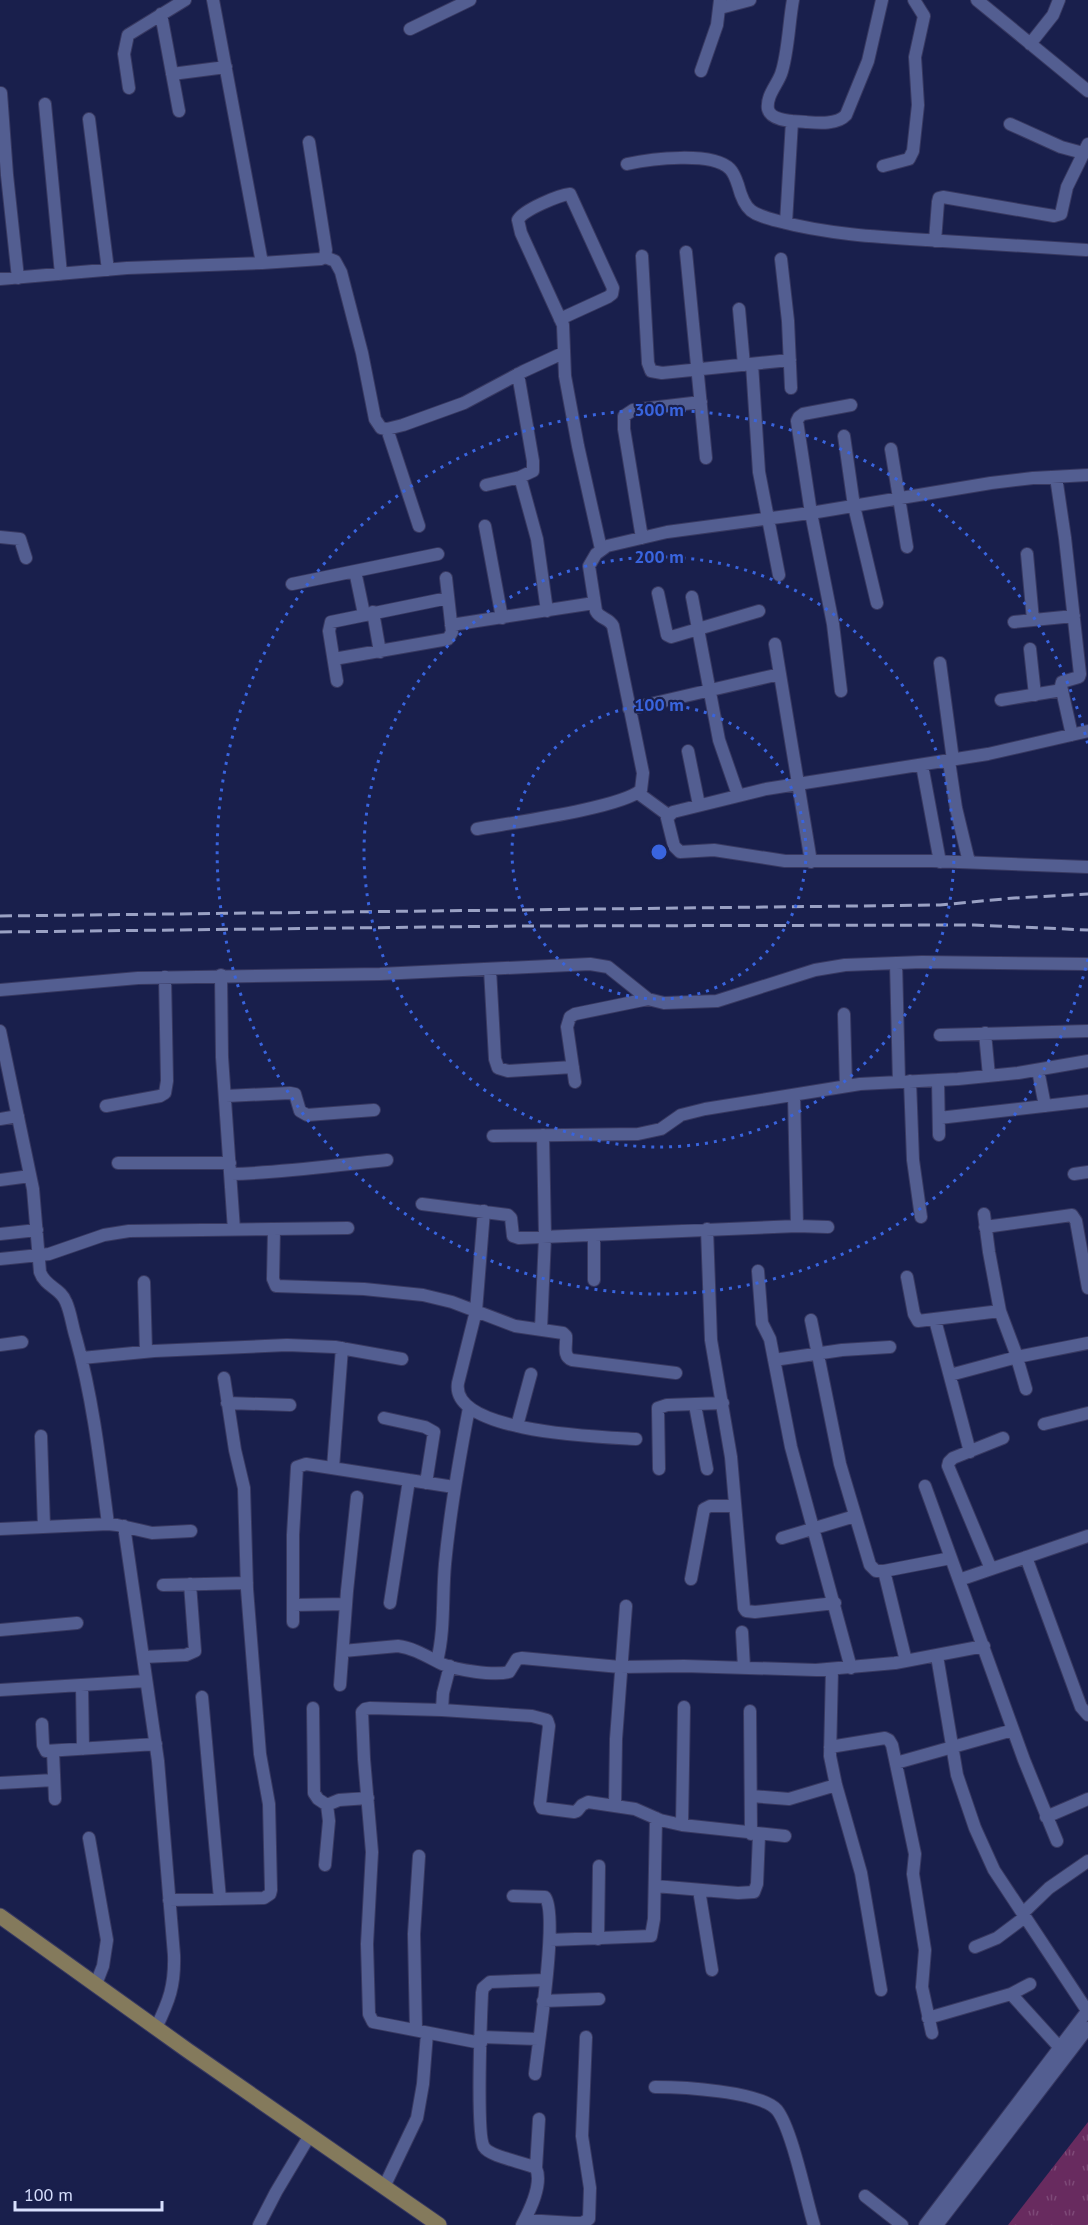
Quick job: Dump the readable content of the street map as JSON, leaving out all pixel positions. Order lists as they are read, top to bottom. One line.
{"scale_bar":"100 m","rings":["300 m","200 m","100 m"]}
